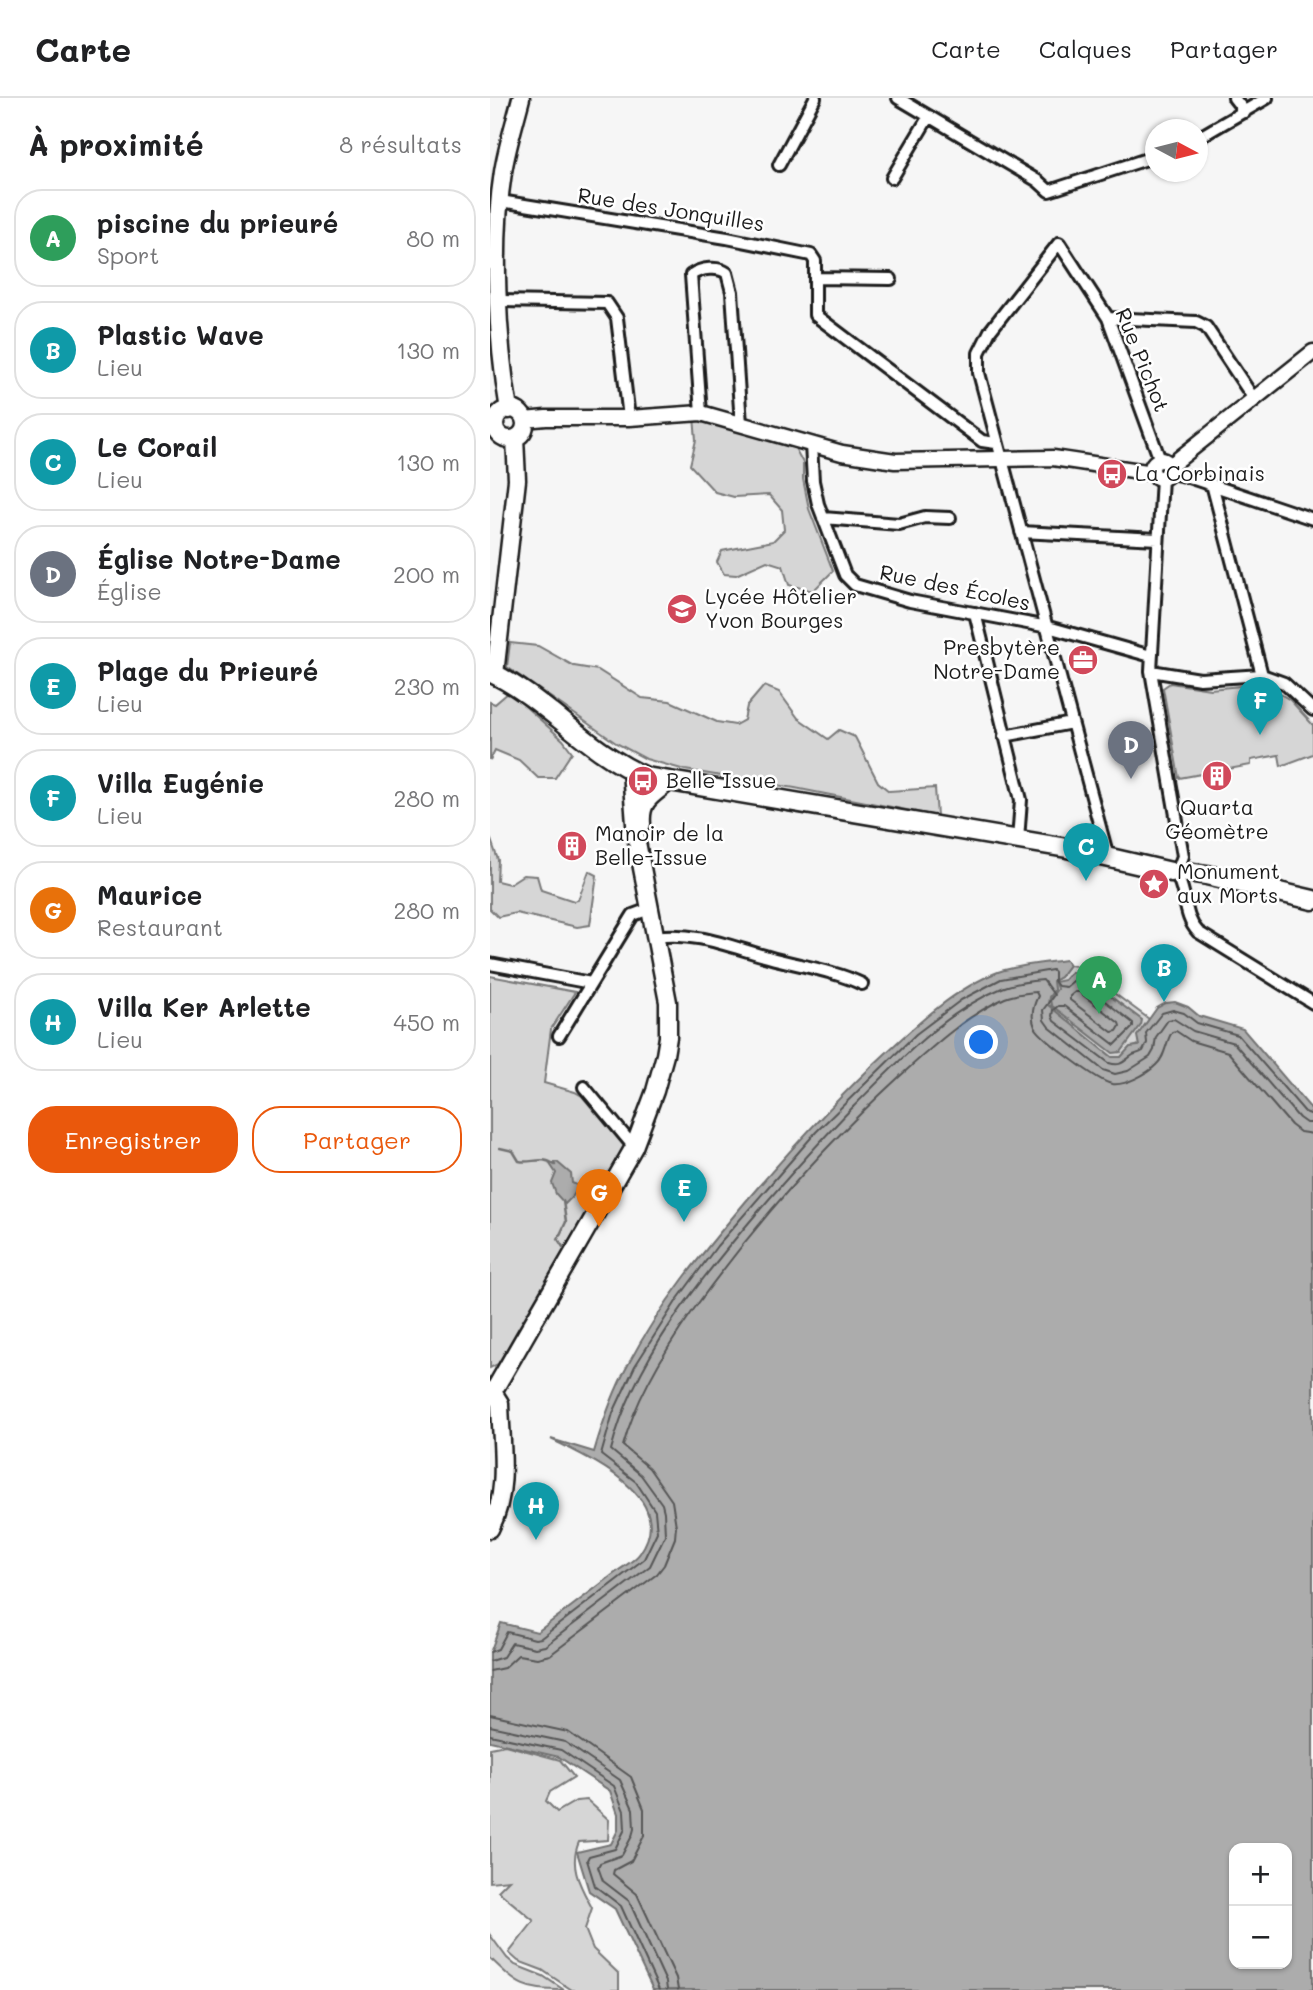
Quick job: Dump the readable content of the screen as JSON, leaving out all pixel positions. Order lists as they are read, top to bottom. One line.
{"streets":{"street":["Rue des Jonquilles","Rue Pichot","Rue des Écoles"]},"crossings":[["Rue des Jonquilles","Rue Pichot"],["Rue Pichot","Rue des Écoles"]],"places":{"bus stop":["La Corbinais","Belle Issue"],"school or university":["Lycée Hôtelier Yvon Bourges"],"office":["Presbytère Notre-Dame"],"building":["Quarta Géomètre","Manoir de la Belle-Issue"],"place":["Monument aux Morts"]},"north":"right","page":{"header":"Carte","nav":["Carte","Calques","Partager"],"heading":["À proximité","8 résultats"],"list":[{"mark":"A","name":"piscine du prieuré","note":"Sport","value":"80 m"},{"mark":"B","name":"Plastic Wave","note":"Lieu","value":"130 m"},{"mark":"C","name":"Le Corail","note":"Lieu","value":"130 m"},{"mark":"D","name":"Église Notre-Dame","note":"Église","value":"200 m"},{"mark":"E","name":"Plage du Prieuré","note":"Lieu","value":"230 m"},{"mark":"F","name":"Villa Eugénie","note":"Lieu","value":"280 m"},{"mark":"G","name":"Maurice","note":"Restaurant","value":"280 m"},{"mark":"H","name":"Villa Ker Arlette","note":"Lieu","value":"450 m"}],"pins":["F","D","C","B","A","E","G","H"],"buttons":["Enregistrer","Partager"],"map_buttons":["+","−"]}}
